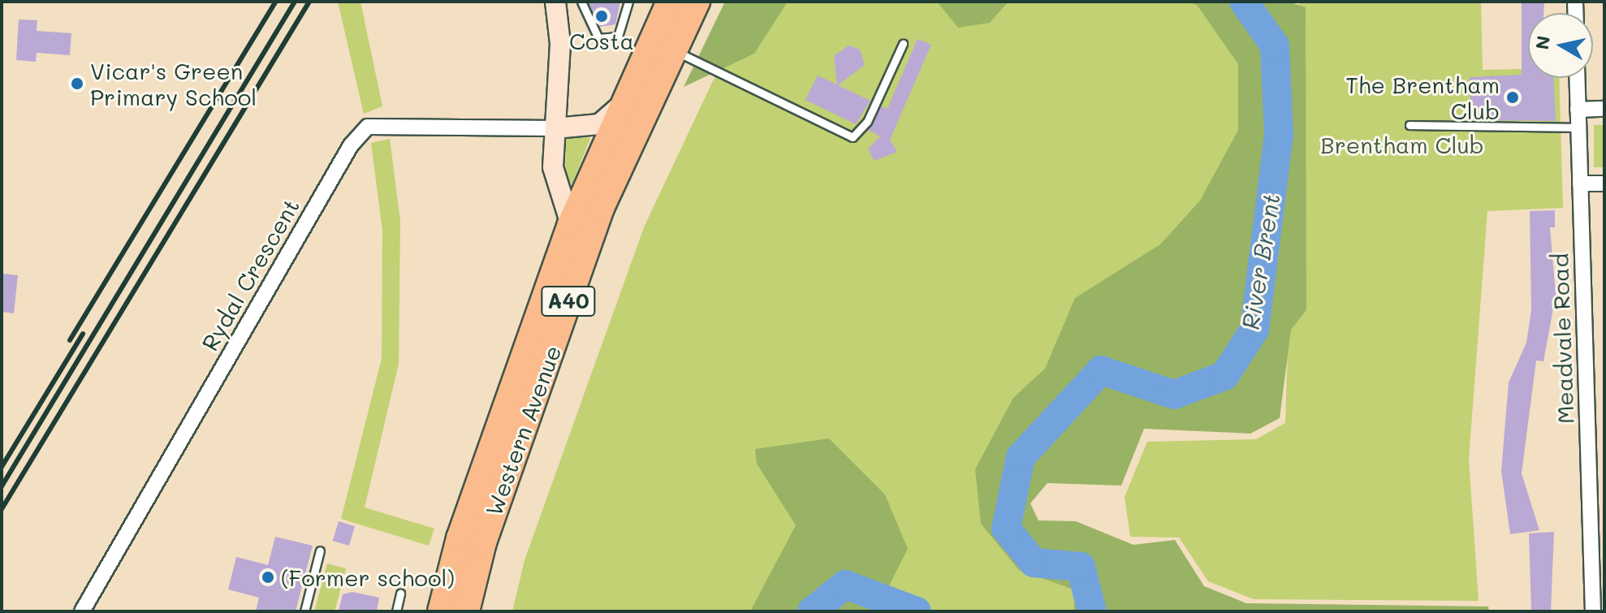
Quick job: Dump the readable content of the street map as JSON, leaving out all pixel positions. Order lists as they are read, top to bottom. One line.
{"streets":{"highway":["A40","Western Avenue"],"street":["Rydal Crescent","Meadvale Road"]},"water":["River Brent"],"parks":["Brentham Club"],"places":["Costa","Vicar's Green Primary School","The Brentham Club","(Former school)"],"north":"left"}
